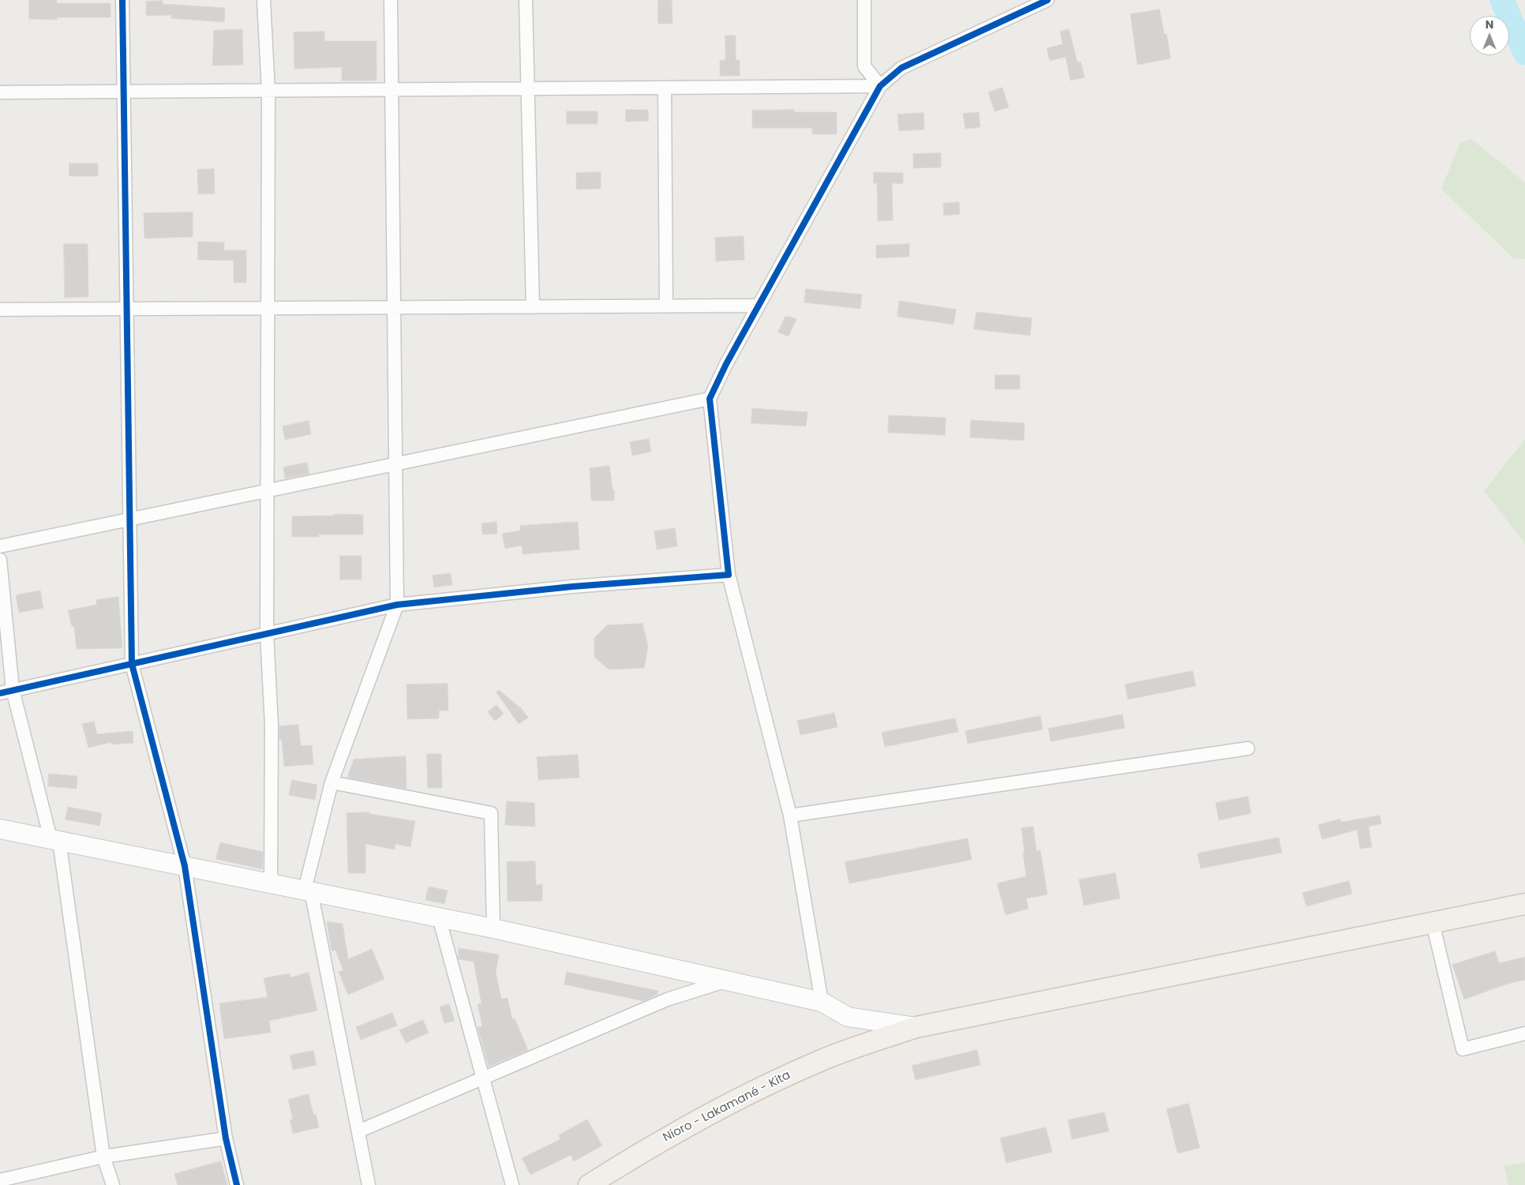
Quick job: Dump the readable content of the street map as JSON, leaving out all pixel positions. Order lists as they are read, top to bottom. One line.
{"streets":{"main road":["Nioro - Lakamané - Kita"]},"north":"top"}
